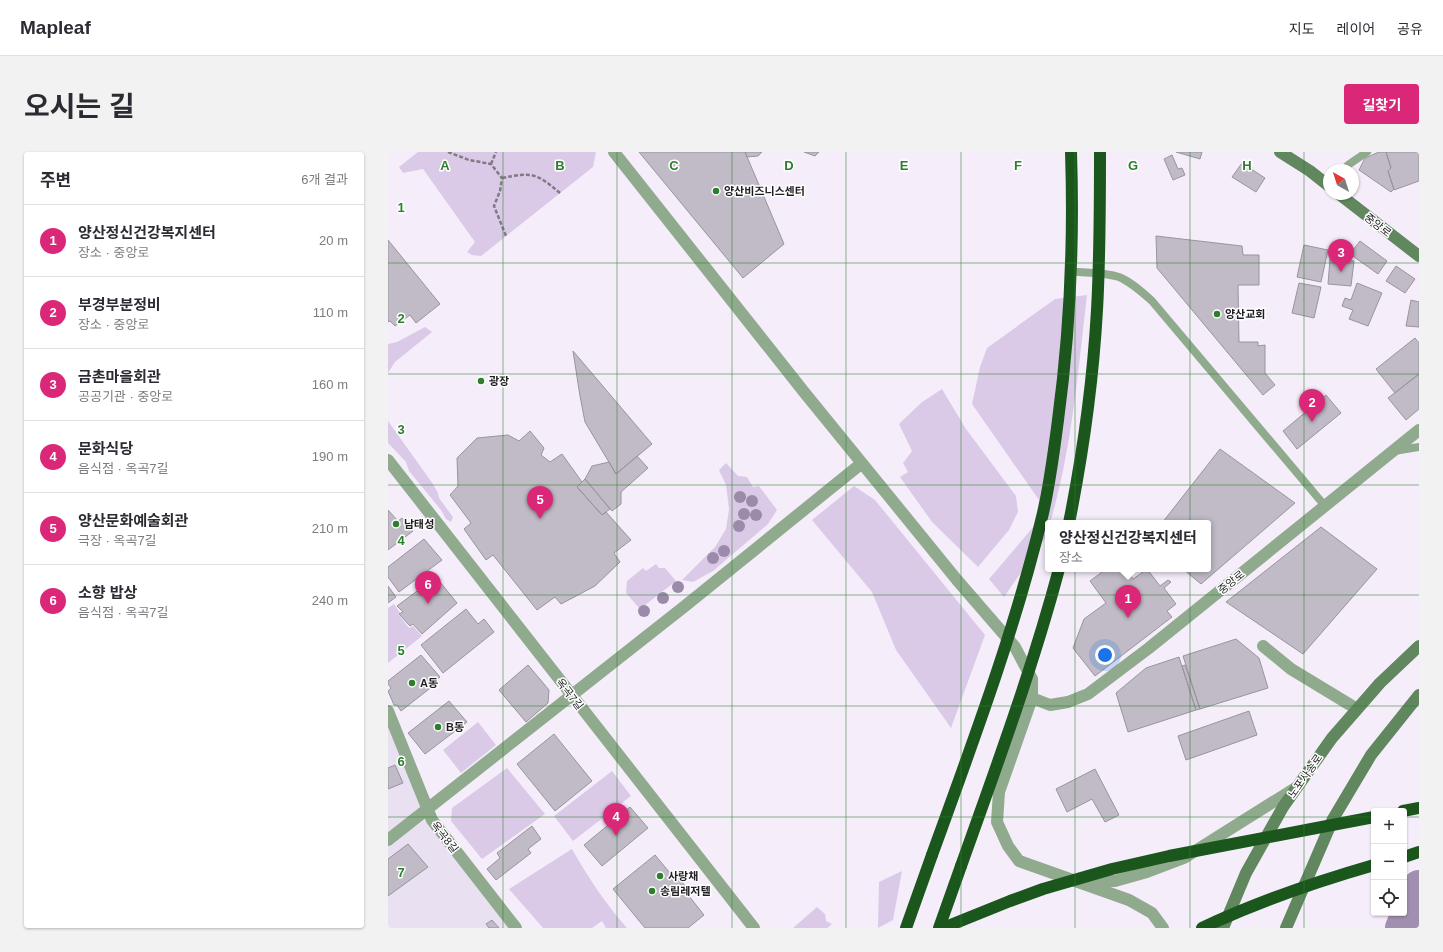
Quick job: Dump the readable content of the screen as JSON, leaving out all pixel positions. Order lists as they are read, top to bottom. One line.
{"streets":{"main road":["중앙로","노포사송로"],"street":["옥곡7길","옥곡8길"]},"places":["양산비즈니스센터","양산교회","광장","남태성","A동","B동","사랑채","송림레저텔"],"north":"top left","page":{"header":"Mapleaf","nav":["지도","레이어","공유"],"title":"오시는 길","buttons":"길찾기","heading":["주변","6개 결과"],"list":[{"mark":"1","name":"양산정신건강복지센터","note":"장소 · 중앙로","value":"20 m"},{"mark":"2","name":"부경부분정비","note":"장소 · 중앙로","value":"110 m"},{"mark":"3","name":"금촌마을회관","note":"공공기관 · 중앙로","value":"160 m"},{"mark":"4","name":"문화식당","note":"음식점 · 옥곡7길","value":"190 m"},{"mark":"5","name":"양산문화예술회관","note":"극장 · 옥곡7길","value":"210 m"},{"mark":"6","name":"소향 밥상","note":"음식점 · 옥곡7길","value":"240 m"}],"pins":["3","2","5","6","1","4"],"popup":["양산정신건강복지센터","장소"],"map_buttons":["+","−"]},"grid":{"columns":["A","B","C","D","E","F","G","H"],"rows":["1","2","3","4","5","6","7"]}}
